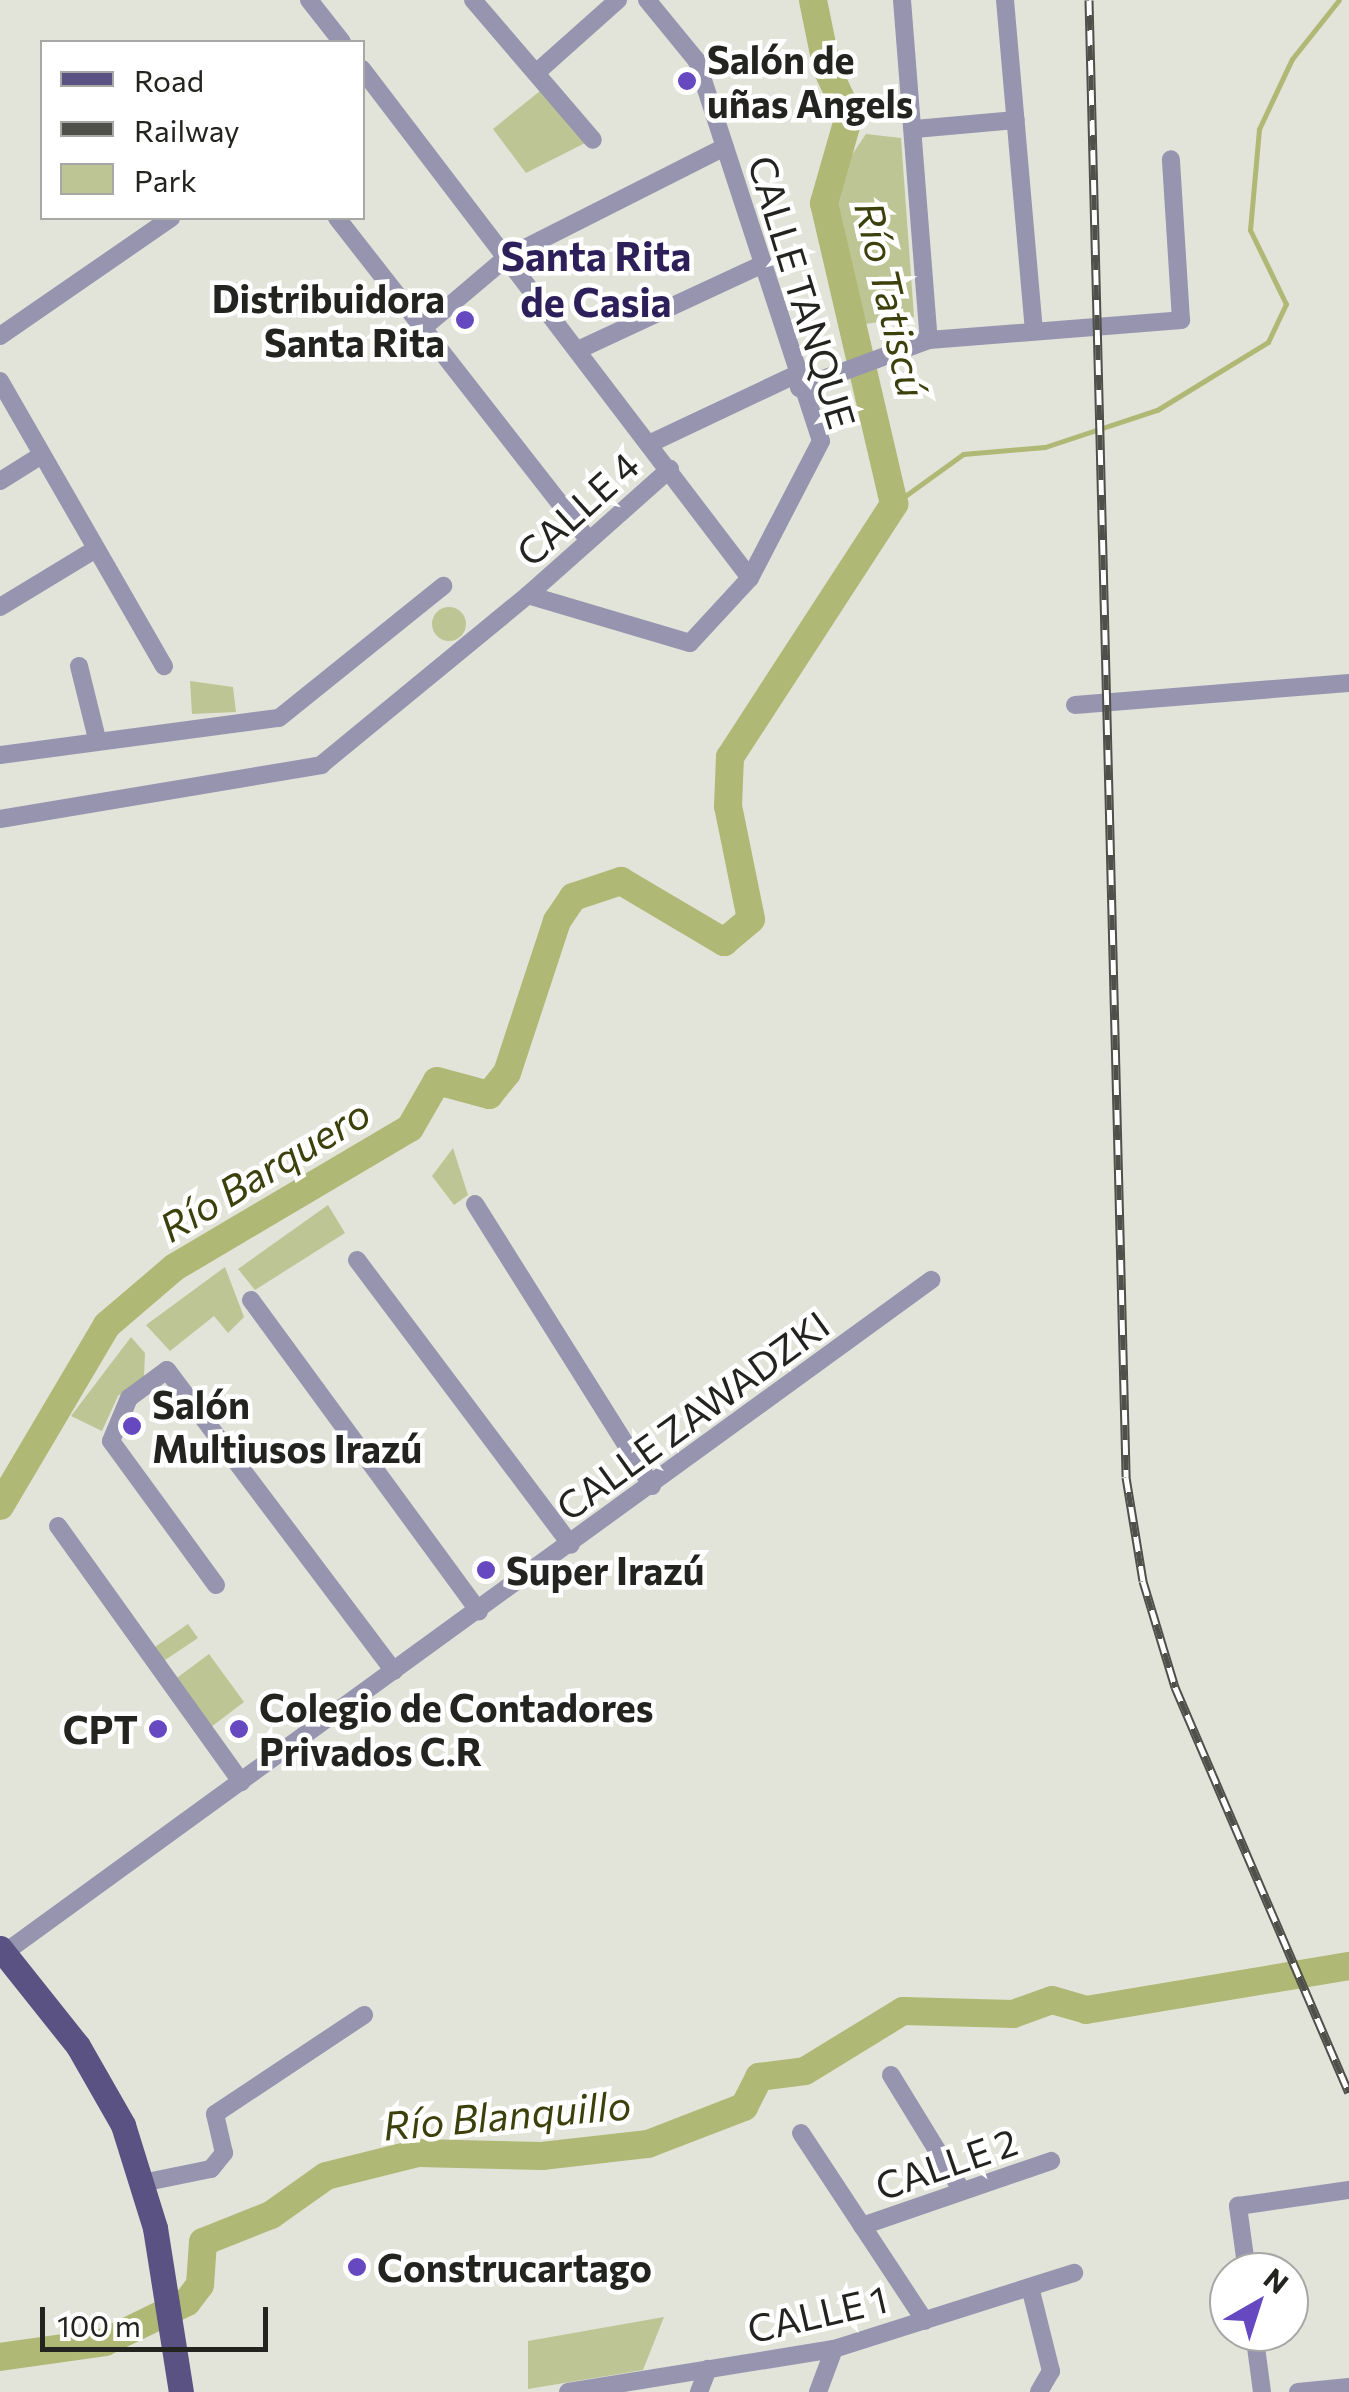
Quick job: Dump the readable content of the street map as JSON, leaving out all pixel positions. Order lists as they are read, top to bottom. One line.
{"streets":{"street":["CALLE TANQUE","CALLE 4","CALLE ZAWADZKI","CALLE 2","CALLE 1"]},"crossings":[["CALLE TANQUE","CALLE 4"]],"districts":["Santa Rita de Casia"],"water":["Río Tatiscú","Río Barquero","Río Blanquillo"],"places":["Salón de uñas Angels","Distribuidora Santa Rita","Salón Multiusos Irazú","Super Irazú","CPT","Colegio de Contadores Privados C.R","Construcartago"],"legend":["Road","Railway","Park"],"scale_bar":"100 m","north":"top right"}
